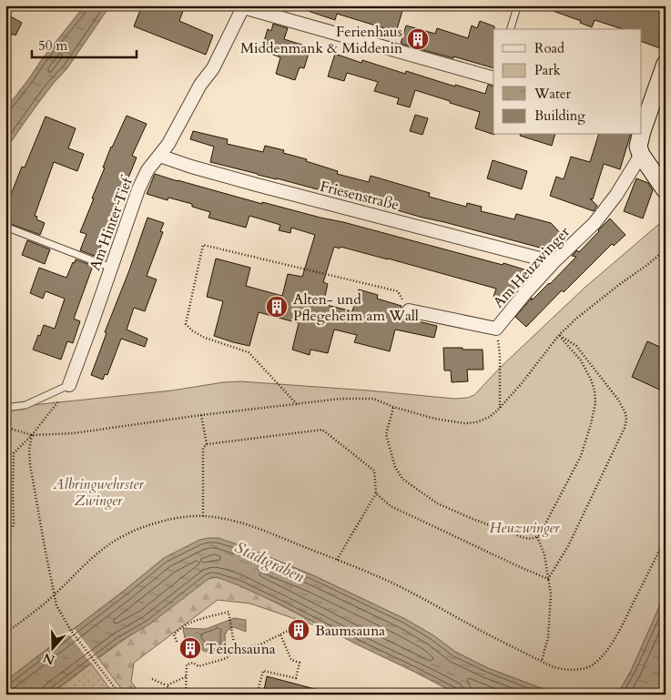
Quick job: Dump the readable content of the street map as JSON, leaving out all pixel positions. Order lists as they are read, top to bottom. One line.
{"streets":{"street":["Friesenstraße","Am Hinter Tief","Am Heuzwinger"]},"crossings":[["Friesenstraße","Am Hinter Tief"],["Friesenstraße","Am Heuzwinger"]],"water":["Stadtgraben"],"parks":["Albringwehrster Zwinger","Heuzwinger"],"places":{"building":["Ferienhaus Middenmank & Middenin","Alten- und Pflegeheim am Wall","Baumsauna","Teichsauna"]},"legend":["Road","Park","Water","Building"],"scale_bar":"50 m","north":"bottom"}
